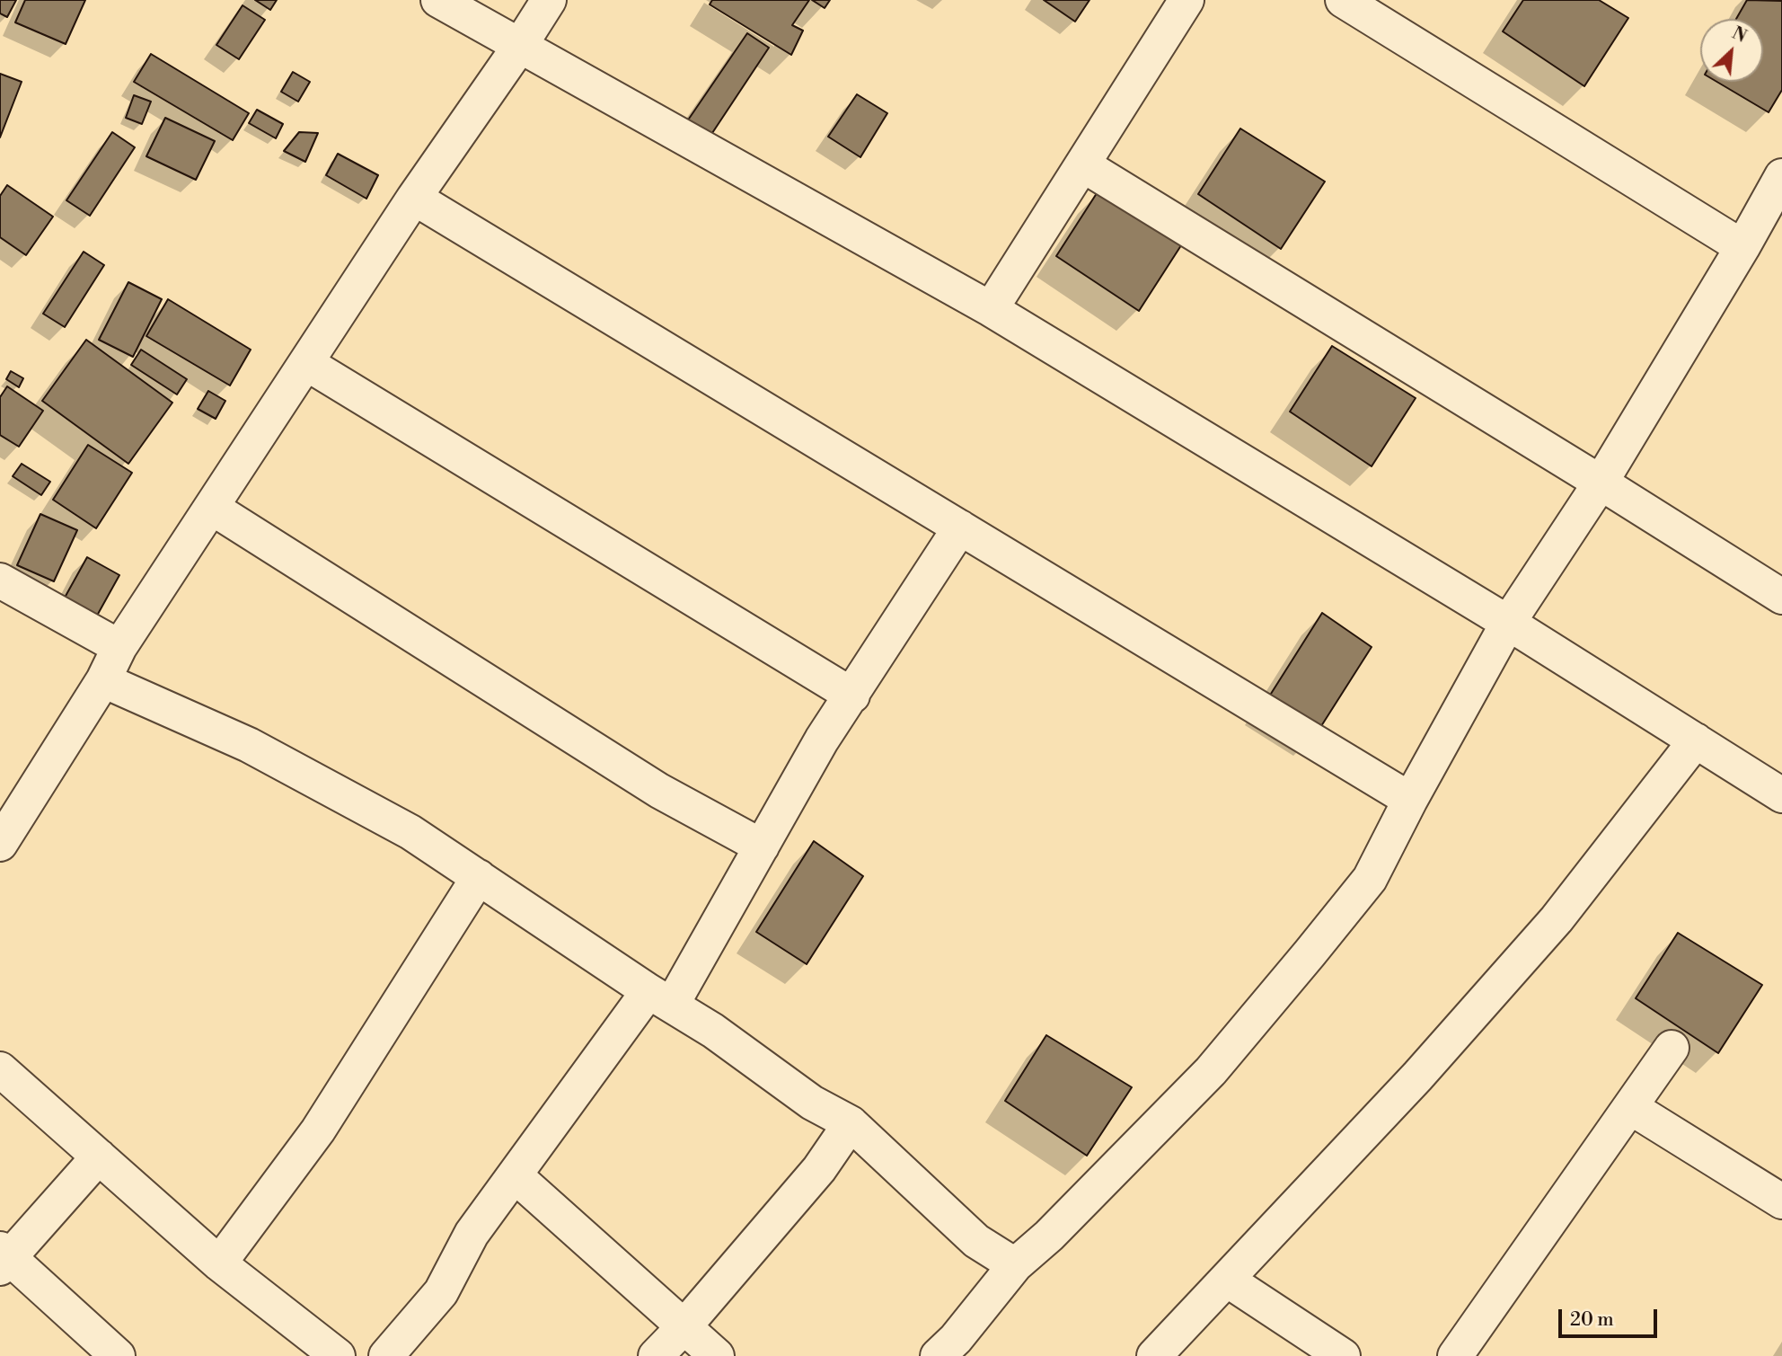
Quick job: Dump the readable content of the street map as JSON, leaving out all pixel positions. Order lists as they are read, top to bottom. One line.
{"scale_bar":"20 m","north":"top right"}
